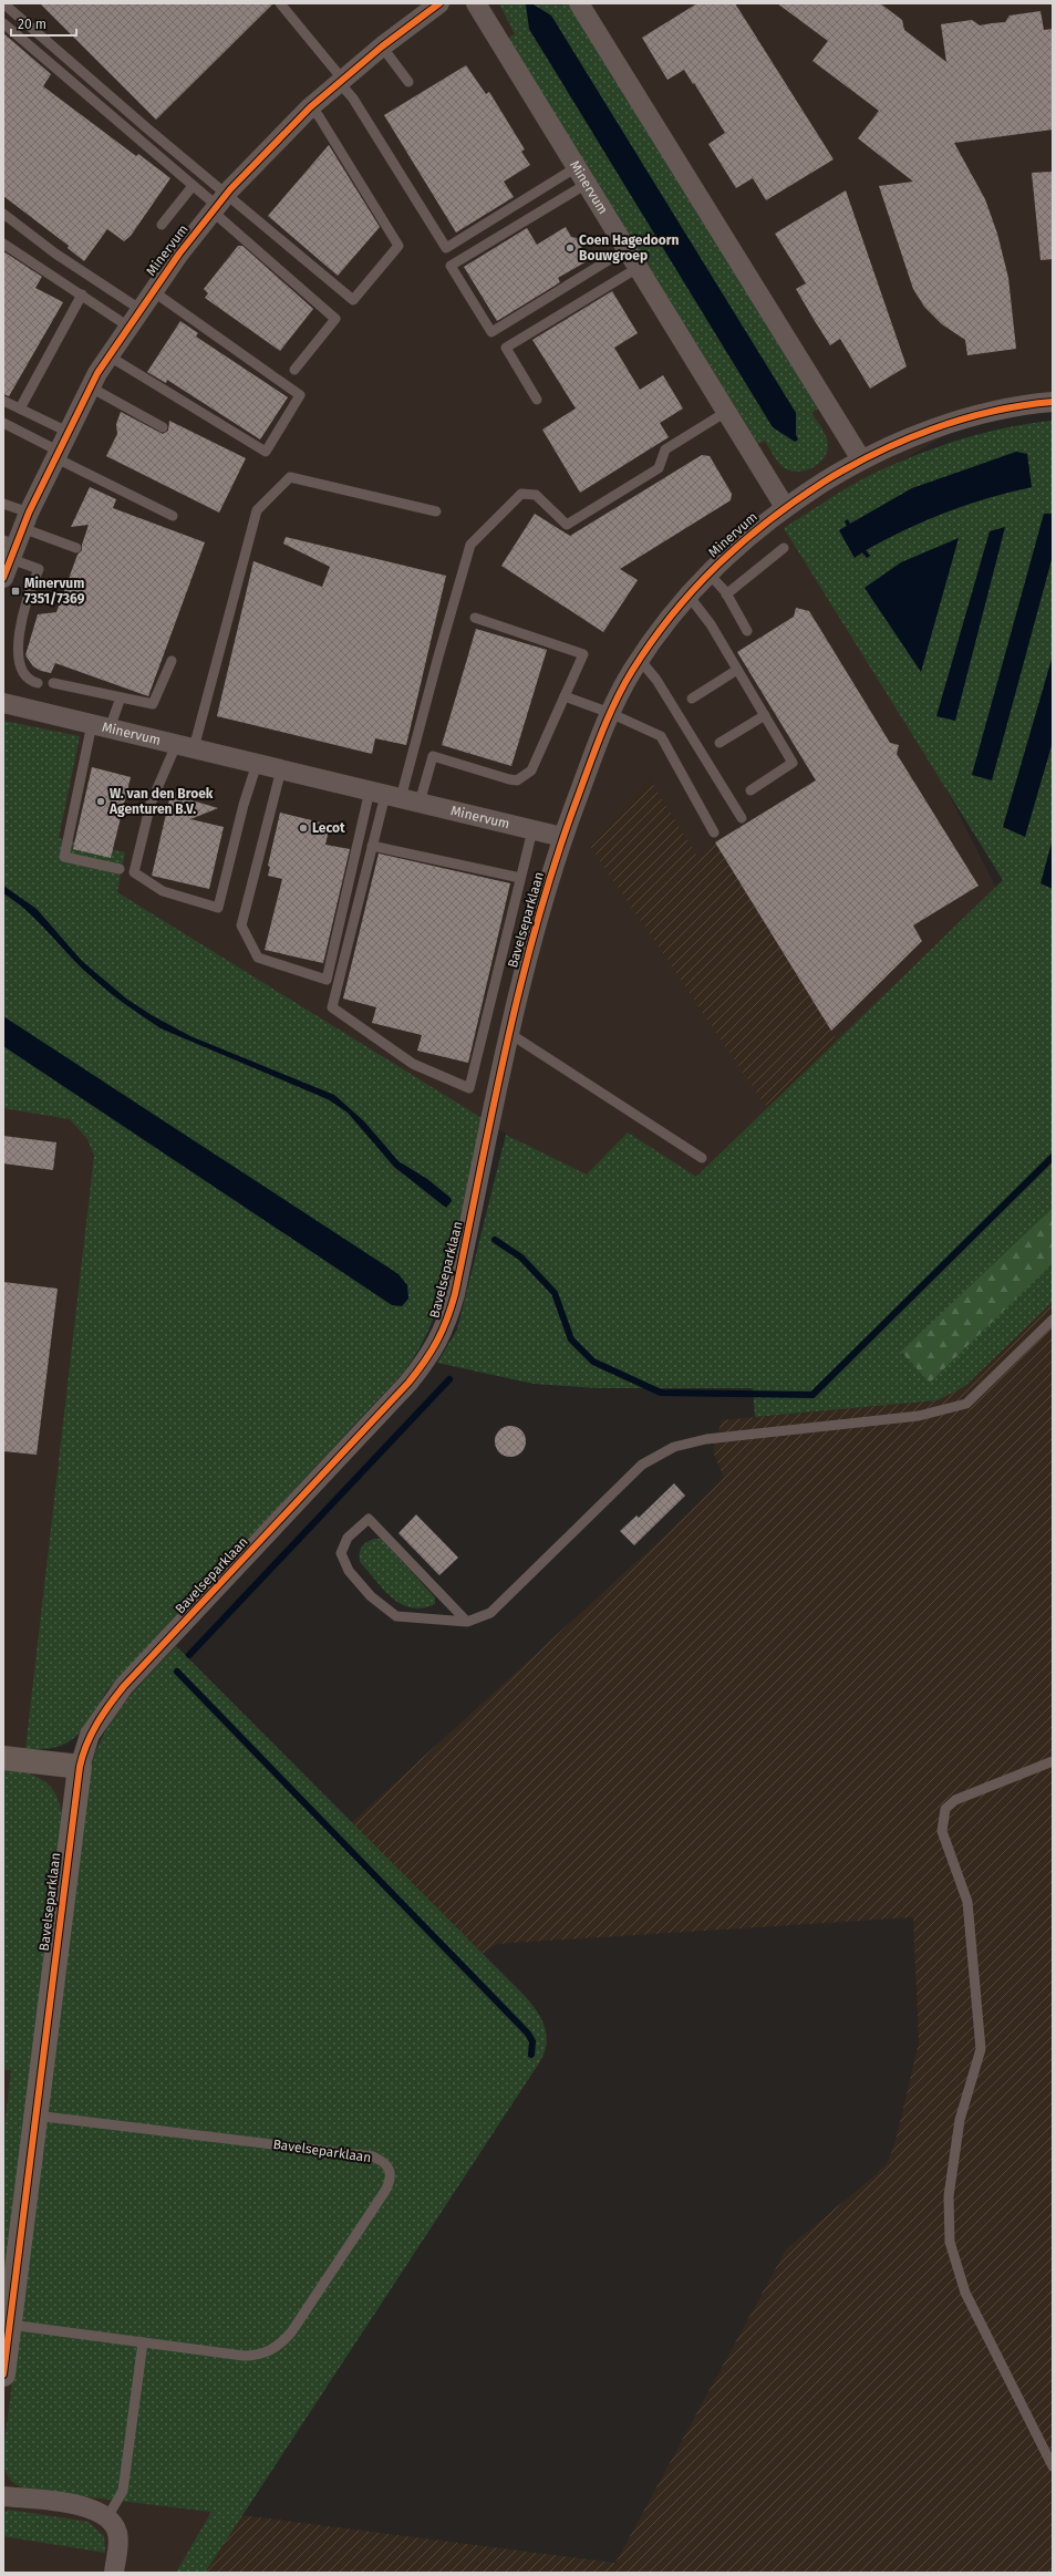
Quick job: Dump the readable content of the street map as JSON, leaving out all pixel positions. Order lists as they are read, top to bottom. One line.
{"streets":{"street":["Minervum","Bavelseparklaan"]},"crossings":[["Minervum","Bavelseparklaan"]],"places":{"other":["Coen Hagedoorn Bouwgroep","W. van den Broek Agenturen B.V.","Lecot"],"transit":["Minervum 7351/7369"]},"scale_bar":"20 m"}
